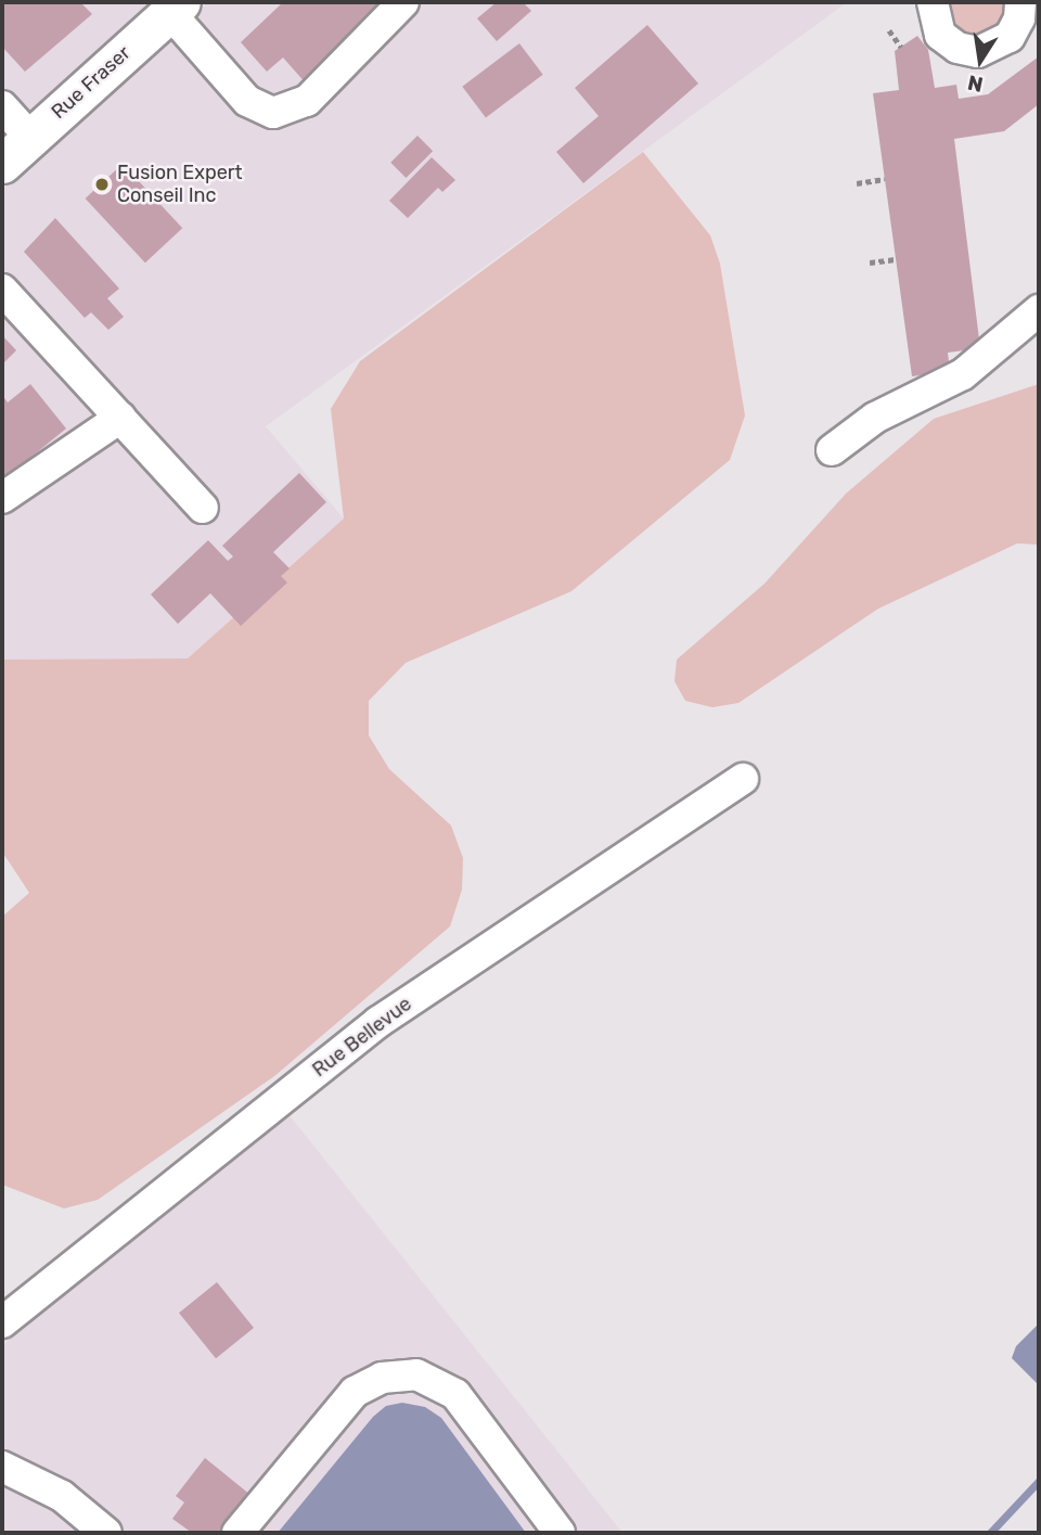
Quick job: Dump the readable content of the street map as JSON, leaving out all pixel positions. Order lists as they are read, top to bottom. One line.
{"streets":{"main road":["Rue Fraser"],"lane":["Rue Bellevue"]},"places":["Fusion Expert Conseil Inc"],"north":"bottom"}
